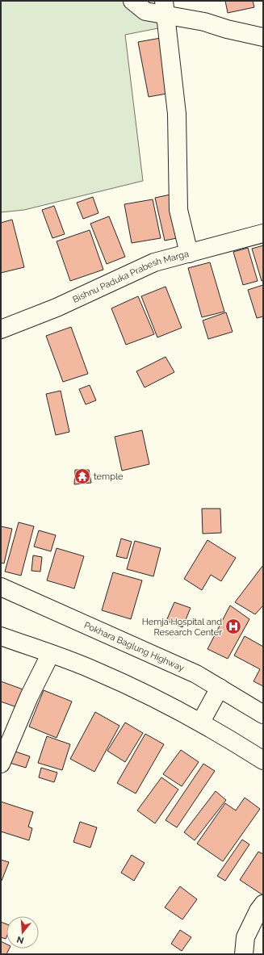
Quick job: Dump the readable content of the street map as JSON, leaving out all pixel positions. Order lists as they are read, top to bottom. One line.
{"streets":{"main road":["Bishnu Paduka Prabesh Marga","Pokhara Baglung Highway"]},"places":{"temple":["temple"],"hospital":["Hemja Hospital and Research Center"]},"north":"bottom"}
